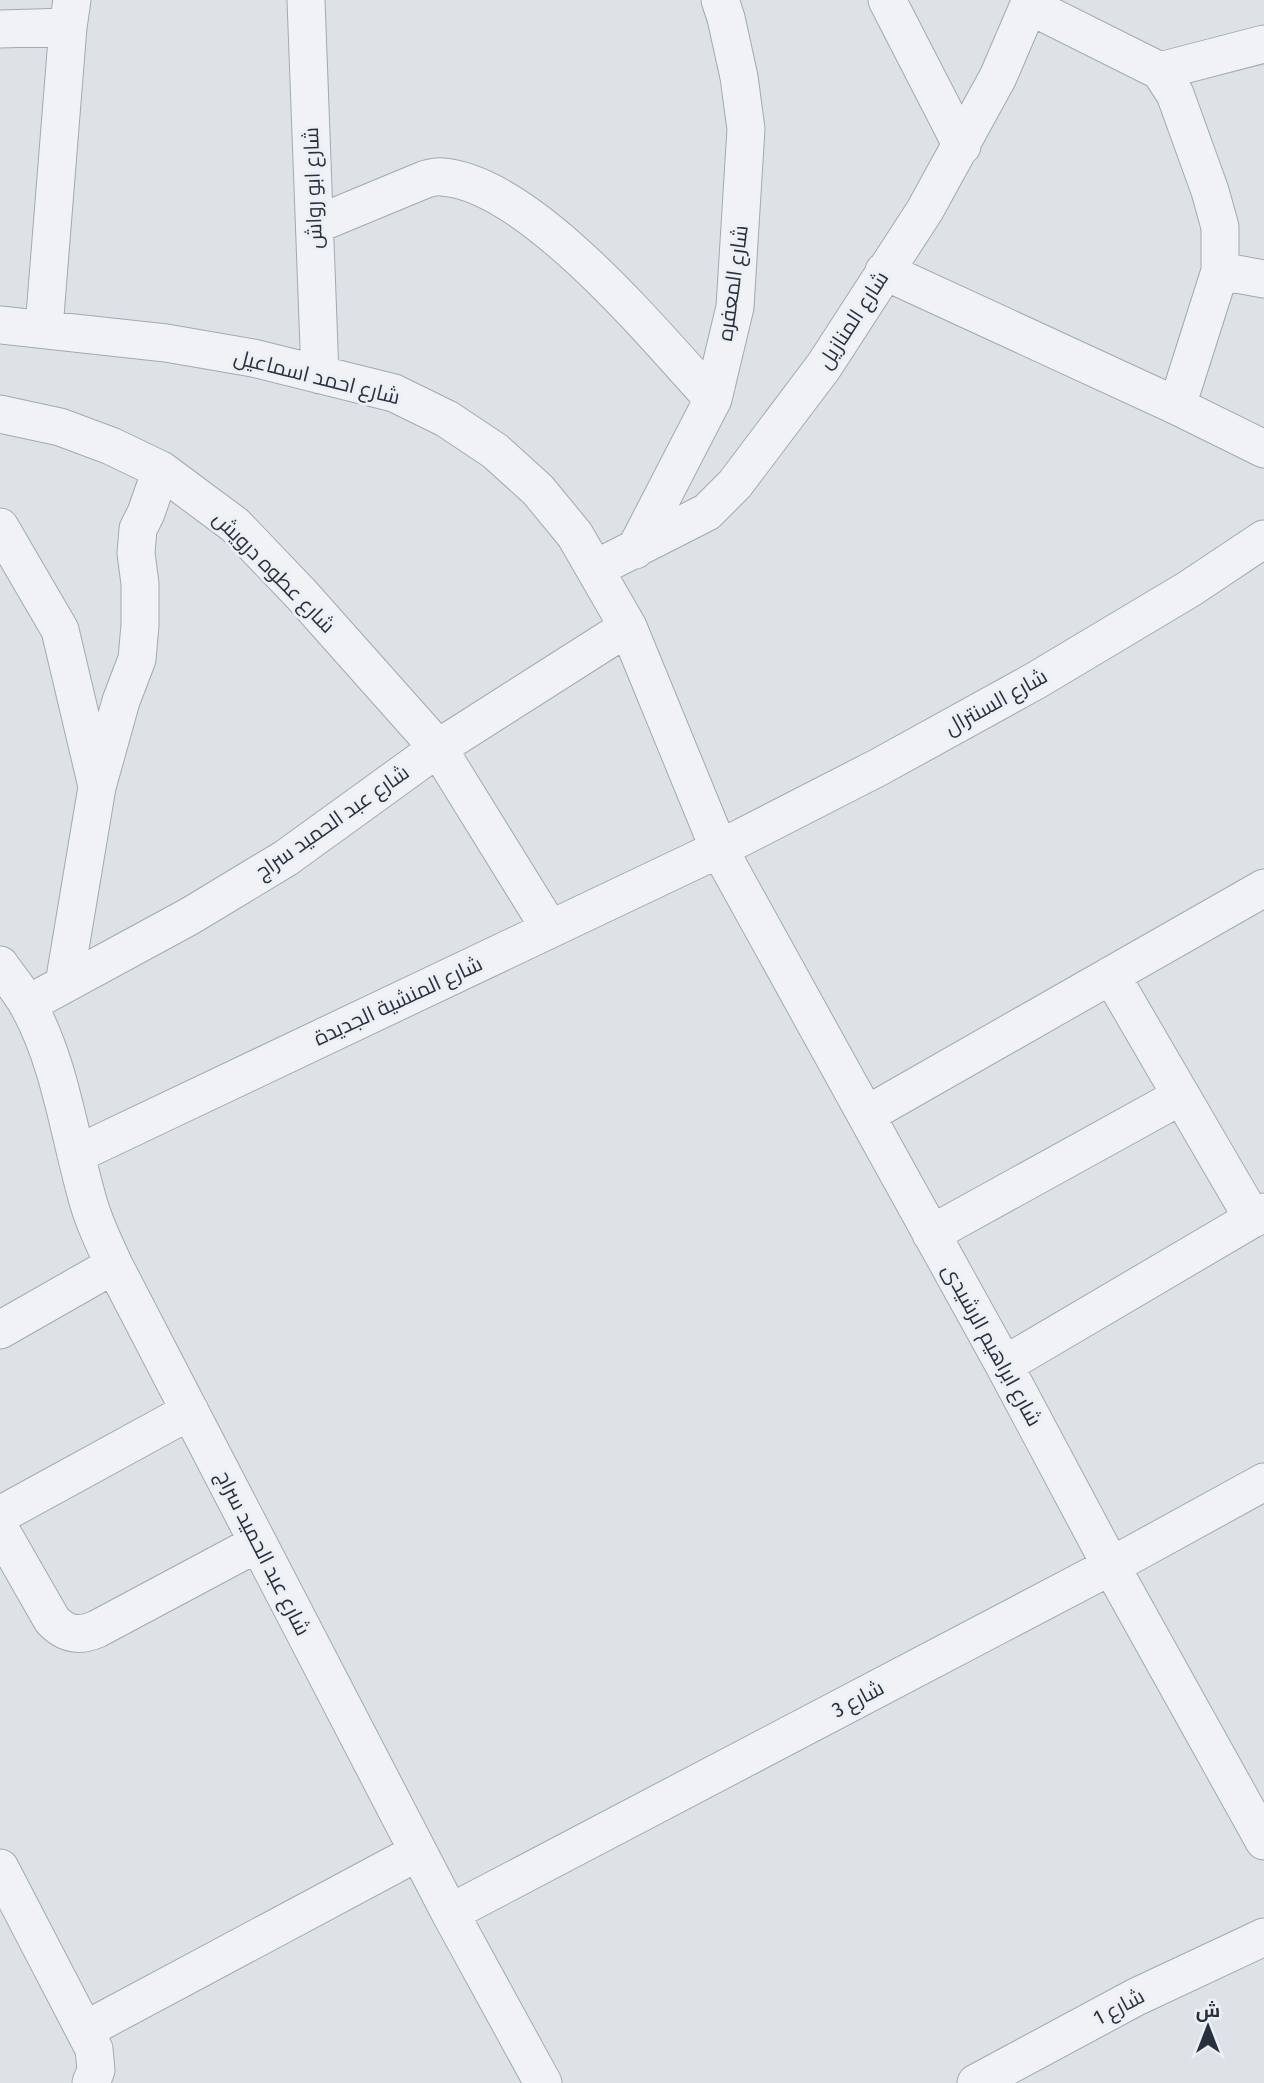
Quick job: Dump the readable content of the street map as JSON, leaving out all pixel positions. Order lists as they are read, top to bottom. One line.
{"streets":{"street":["شارع ابو رواش","شارع المعفره","شارع المنازيل","شارع احمد اسماعيل","شارع عطوه درويش","شارع السنترال","شارع عبد الحميد سراج","شارع المنشية الجديدة","شارع ابراهيم الرشيدى","شارع 3","شارع 1"]},"crossings":[["شارع ابو رواش","شارع احمد اسماعيل"],["شارع المعفره","شارع المنازيل"],["شارع المنازيل","شارع احمد اسماعيل"],["شارع احمد اسماعيل","شارع السنترال"],["شارع احمد اسماعيل","شارع عبد الحميد سراج"],["شارع احمد اسماعيل","شارع المنشية الجديدة"],["شارع احمد اسماعيل","شارع ابراهيم الرشيدى"],["شارع عطوه درويش","شارع عبد الحميد سراج"],["شارع عطوه درويش","شارع المنشية الجديدة"],["شارع السنترال","شارع المنشية الجديدة"],["شارع السنترال","شارع ابراهيم الرشيدى"],["شارع عبد الحميد سراج","شارع المنشية الجديدة"],["شارع عبد الحميد سراج","شارع 3"],["شارع المنشية الجديدة","شارع ابراهيم الرشيدى"],["شارع ابراهيم الرشيدى","شارع 3"]],"north":"top"}
